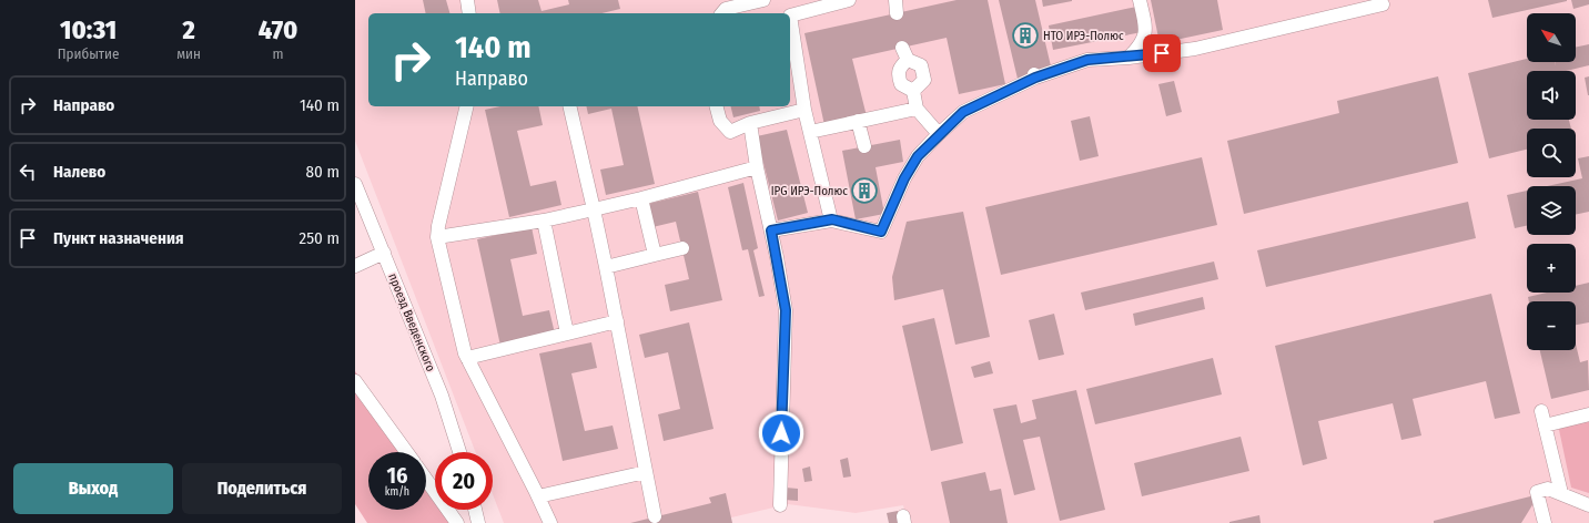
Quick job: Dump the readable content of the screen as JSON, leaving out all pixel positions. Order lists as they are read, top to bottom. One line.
{"streets":{"street":["проезд Введенского"]},"places":{"building":["НТО ИРЭ-Полюс","IPG ИРЭ-Полюс"]},"north":"top left","page":{"eta":["10:31","Прибытие","2","мин","470","m"],"map_buttons":["+","−"],"turn":["140 m","Направо"],"list":[{"name":"Направо","value":"140 m"},{"name":"Налево","value":"80 m"},{"name":"Пункт назначения","value":"250 m"}],"speed":"16 km/h","limit":"20","buttons":["Выход","Поделиться"]}}
